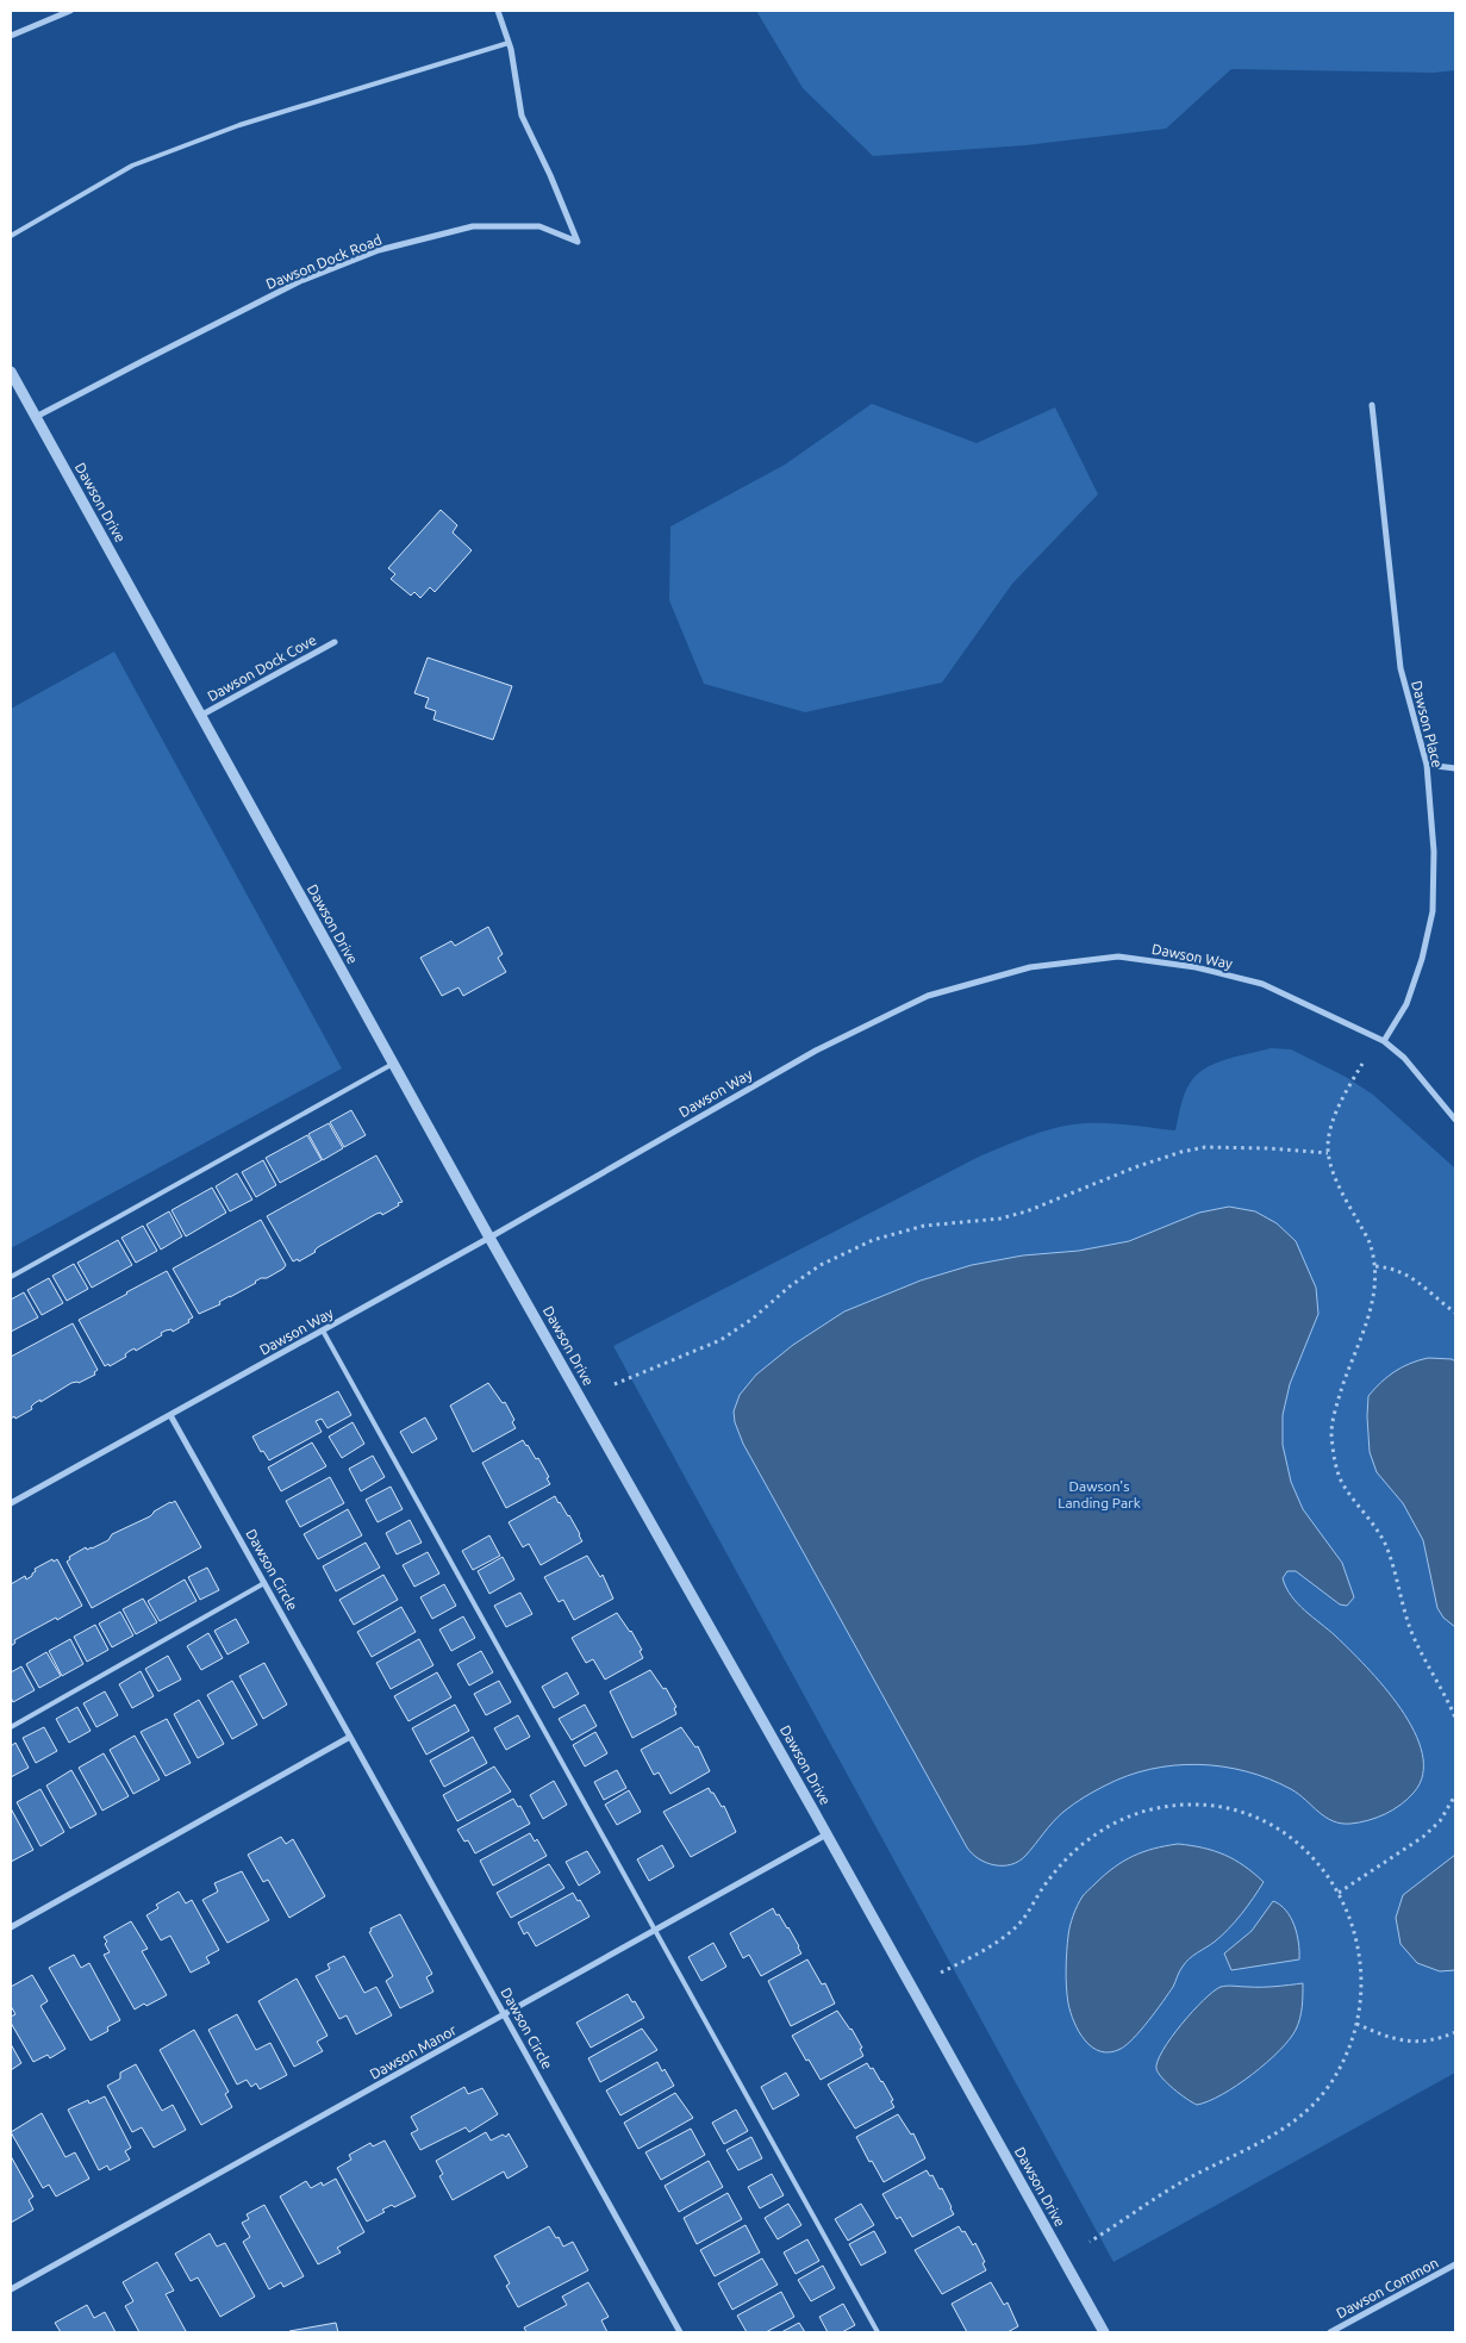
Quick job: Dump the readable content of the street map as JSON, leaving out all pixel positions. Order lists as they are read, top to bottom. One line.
{"streets":{"street":["Dawson Dock Road","Dawson Drive","Dawson Dock Cove","Dawson Place","Dawson Way","Dawson Circle","Dawson Manor","Dawson Common"]},"crossings":[["Dawson Dock Road","Dawson Drive"],["Dawson Drive","Dawson Dock Cove"],["Dawson Drive","Dawson Way"],["Dawson Drive","Dawson Manor"],["Dawson Place","Dawson Way"],["Dawson Way","Dawson Circle"],["Dawson Circle","Dawson Manor"]],"parks":["Dawson's Landing Park"]}
